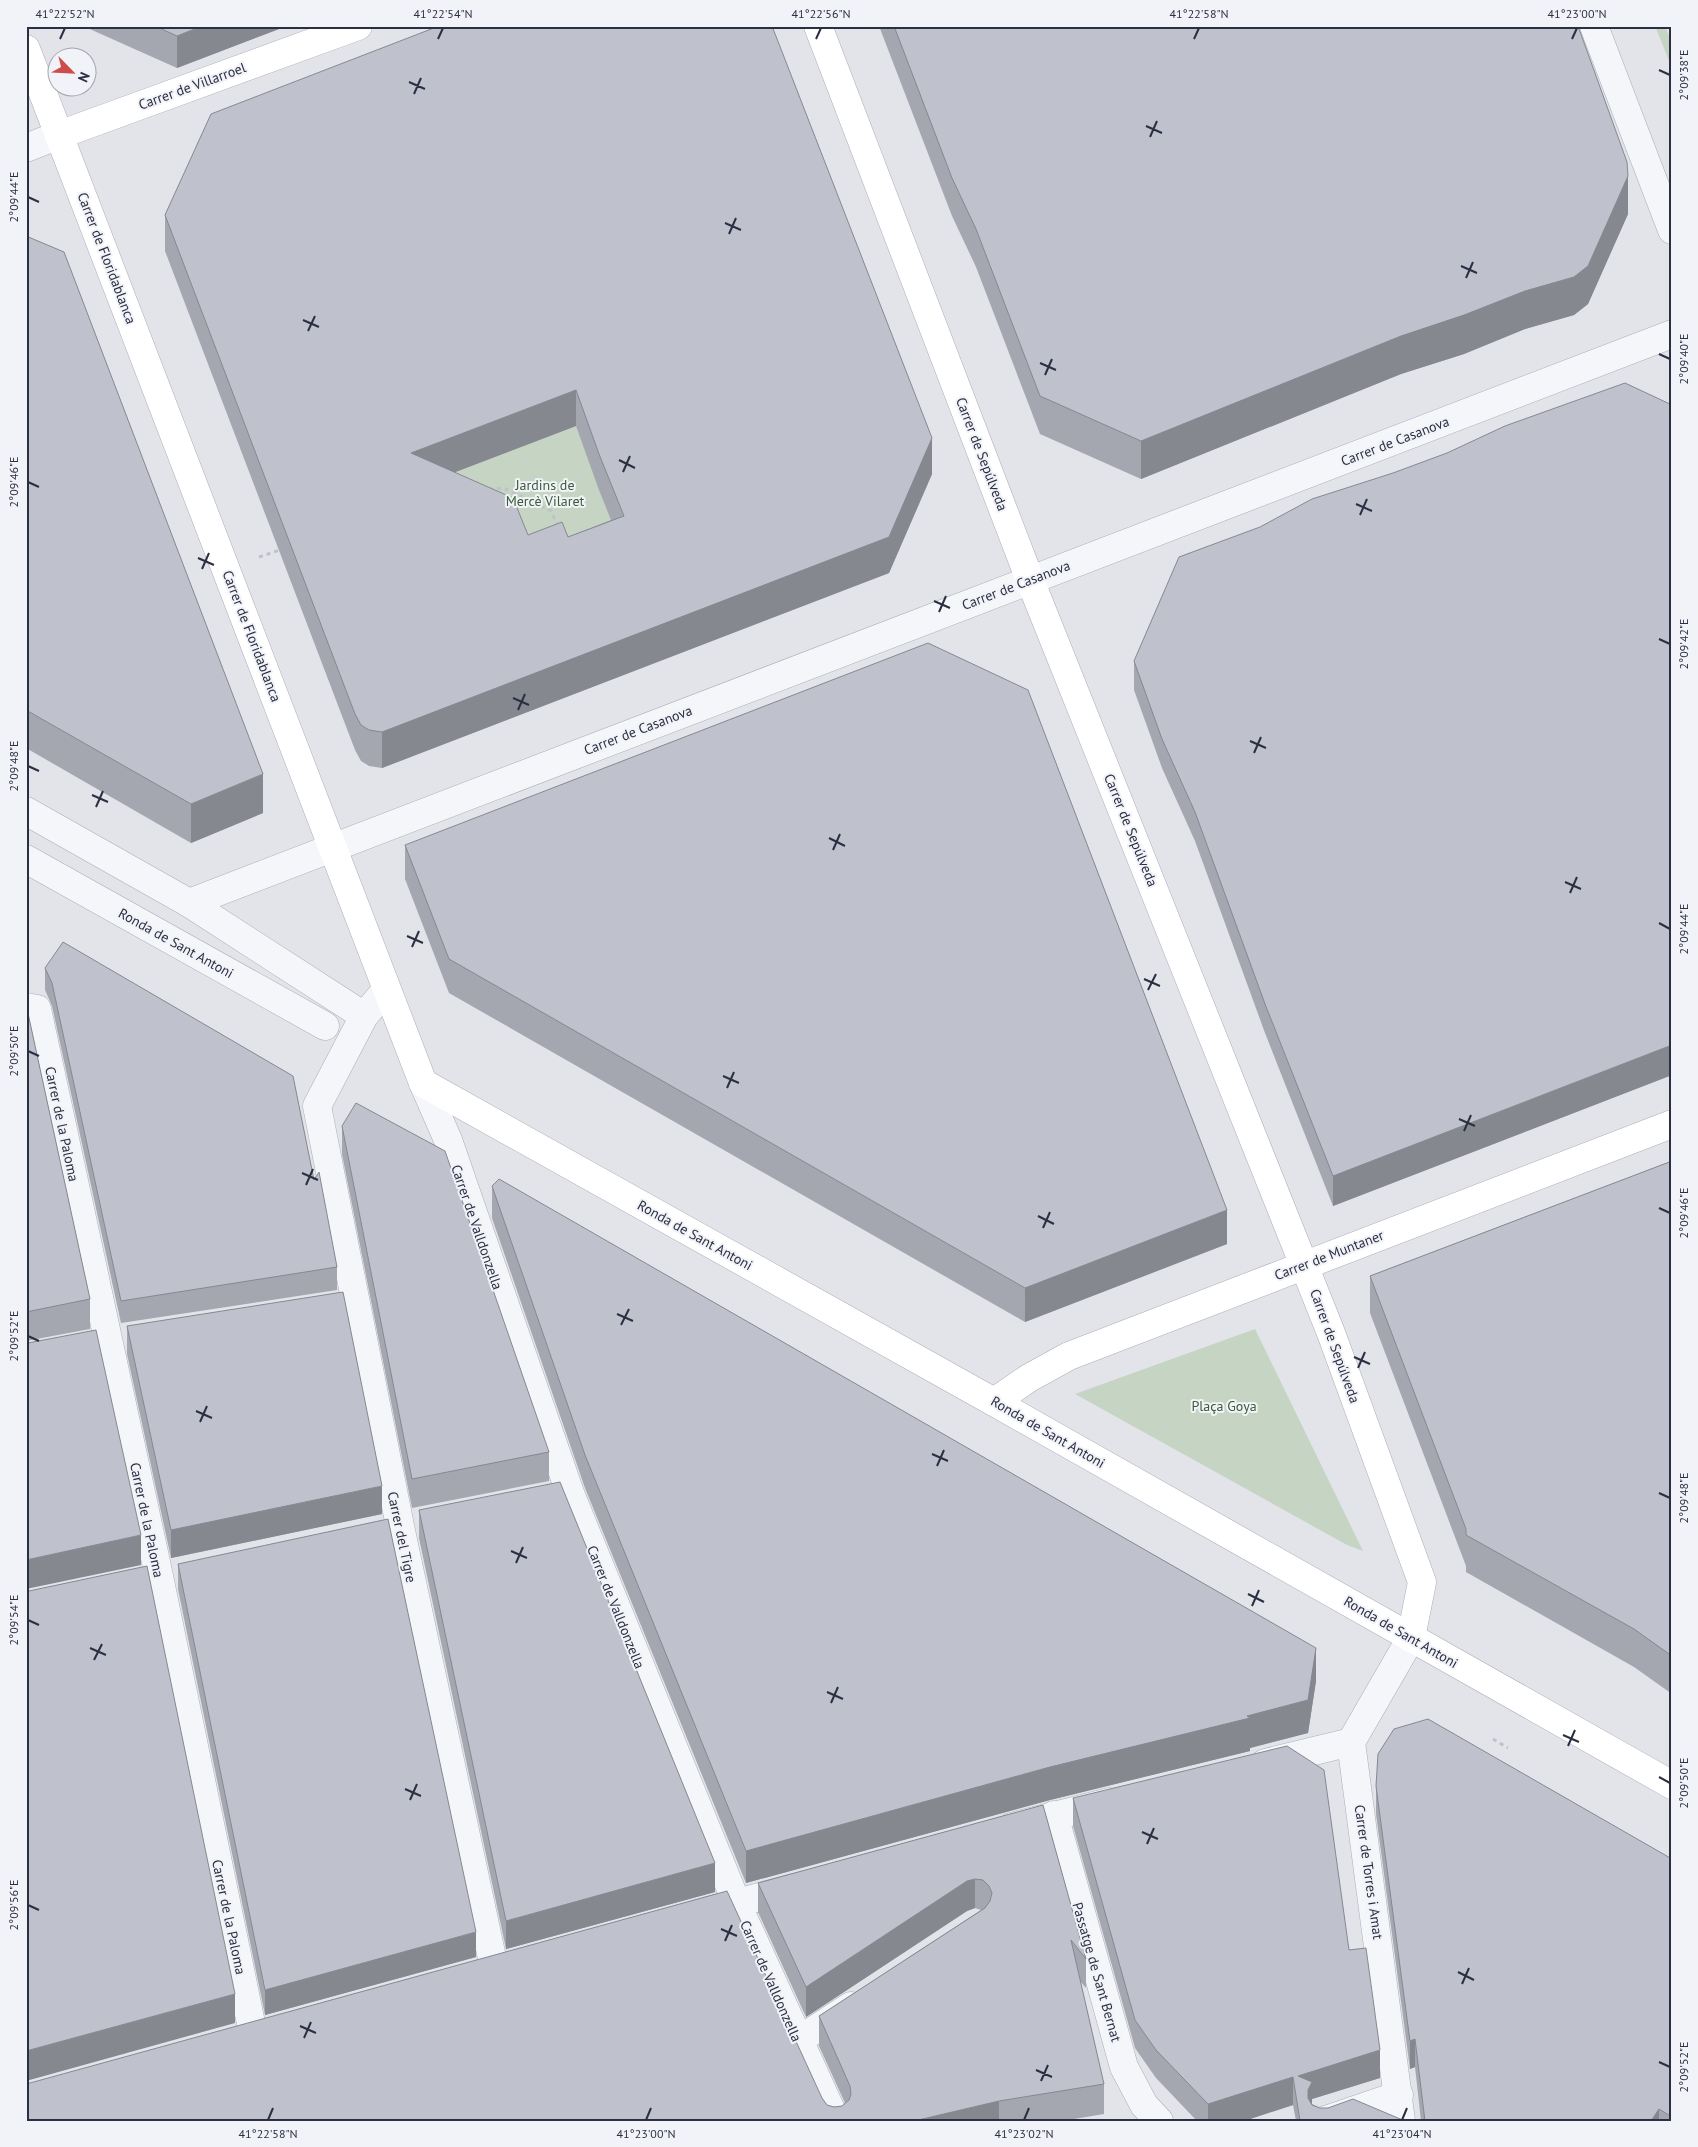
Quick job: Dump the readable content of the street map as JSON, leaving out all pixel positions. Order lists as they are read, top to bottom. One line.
{"streets":{"street":["Carrer de Villarroel","Carrer de Floridablanca","Carrer de Casanova","Carrer de Sepúlveda","Ronda de Sant Antoni","Carrer de la Paloma","Carrer de Valldonzella","Carrer de Muntaner","Carrer del Tigre","Carrer de Torres i Amat","Passatge de Sant Bernat"]},"crossings":[["Carrer de Villarroel","Carrer de Floridablanca"],["Carrer de Floridablanca","Carrer de Casanova"],["Carrer de Floridablanca","Ronda de Sant Antoni"],["Carrer de Floridablanca","Carrer de Valldonzella"],["Carrer de Casanova","Carrer de Sepúlveda"],["Carrer de Sepúlveda","Ronda de Sant Antoni"],["Carrer de Sepúlveda","Carrer de Muntaner"],["Ronda de Sant Antoni","Carrer de Valldonzella"],["Ronda de Sant Antoni","Carrer de Muntaner"]],"parks":["Jardins de Mercè Vilaret","Plaça Goya"],"north":"bottom right","coordinates":["41°22'52\"N","41°22'54\"N","41°22'56\"N","41°22'58\"N","41°23'00\"N","2°09'38\"E","2°09'44\"E","2°09'40\"E","2°09'46\"E","2°09'42\"E","2°09'48\"E","2°09'50\"E","2°09'52\"E","2°09'54\"E","2°09'56\"E","41°23'02\"N","41°23'04\"N"]}
